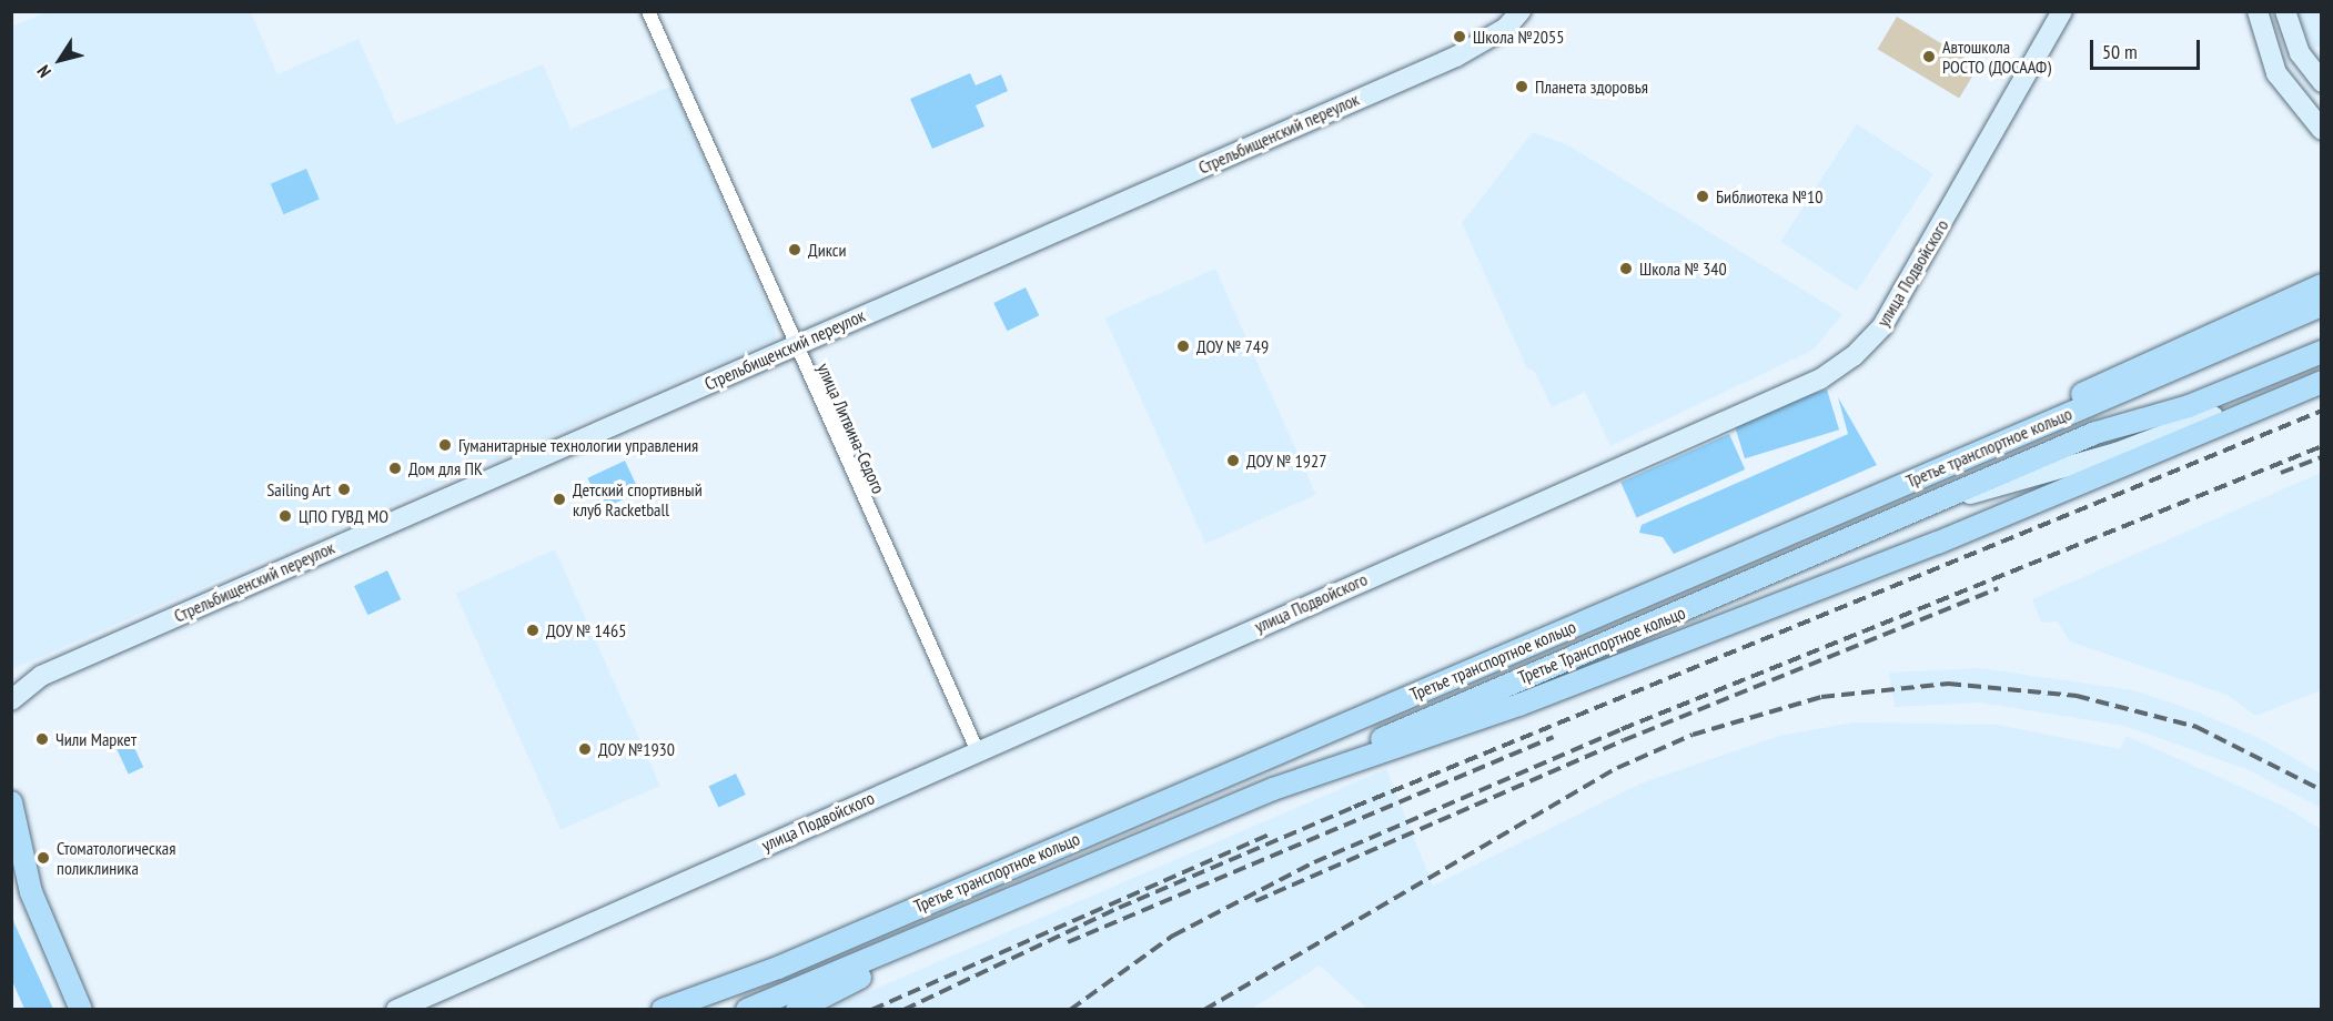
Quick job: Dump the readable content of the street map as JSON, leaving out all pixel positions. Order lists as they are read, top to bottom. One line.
{"streets":{"main road":["Третье транспортное кольцо","Третье Транспортное кольцо"],"street":["Стрельбищенский переулок","улица Подвойского","улица Литвина-Седого"]},"crossings":[["Стрельбищенский переулок","улица Литвина-Седого"],["улица Подвойского","улица Литвина-Седого"],["Третье транспортное кольцо","Третье Транспортное кольцо"]],"places":["Школа №2055","Автошкола РОСТО (ДОСААФ)","Планета здоровья","Библиотека №10","Дикси","Школа № 340","ДОУ № 749","Гуманитарные технологии управления","ДОУ № 1927","Дом для ПК","Sailing Art","Детский спортивный клуб Racketball","ЦПО ГУВД МО","ДОУ № 1465","Чили Маркет","ДОУ №1930","Стоматологическая поликлиника"],"scale_bar":"50 m","north":"bottom left"}
